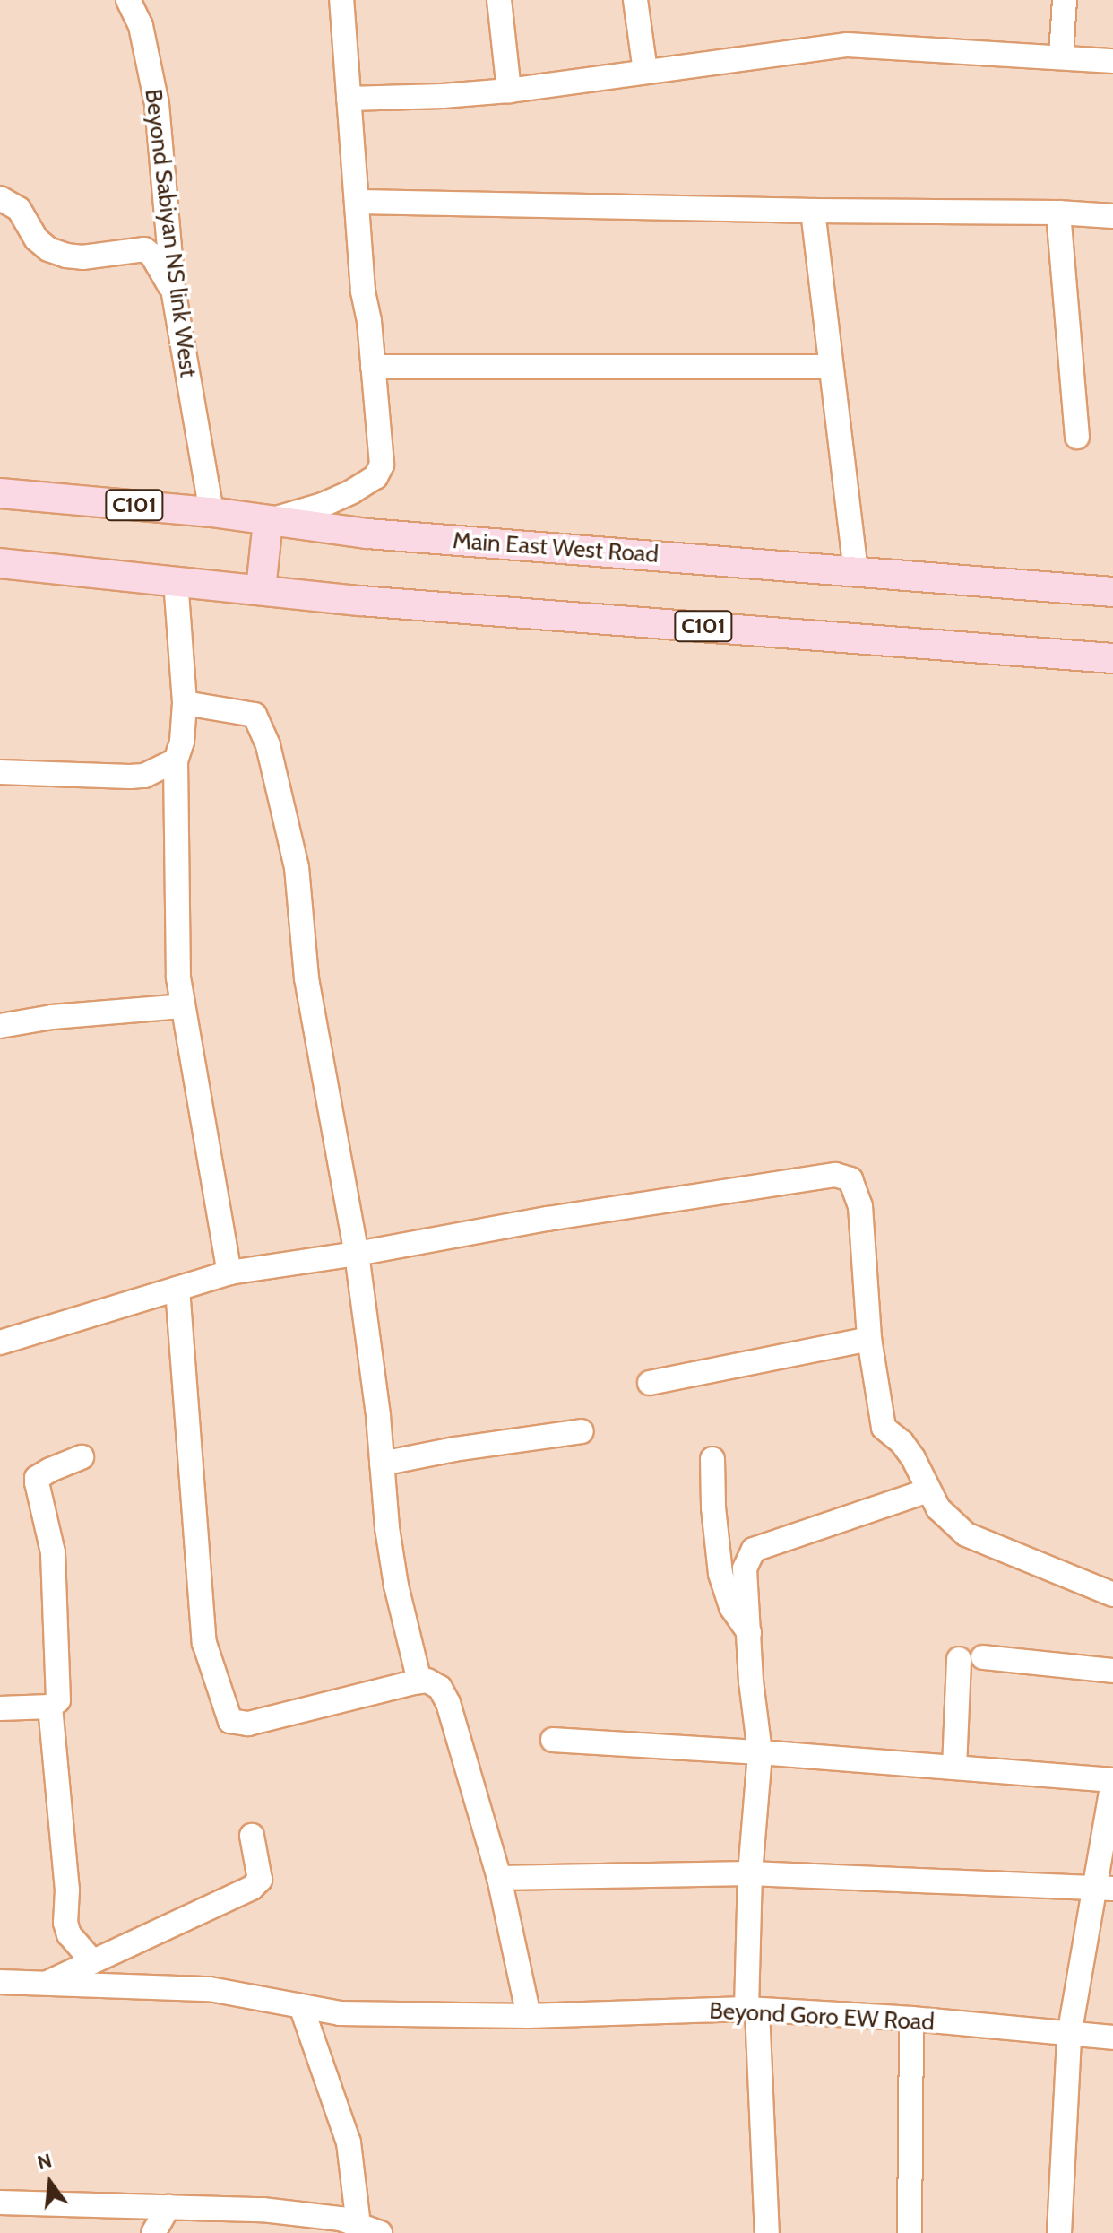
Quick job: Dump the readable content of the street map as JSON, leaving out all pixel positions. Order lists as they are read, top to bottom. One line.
{"streets":{"main road":["C101","Main East West Road"],"street":["Beyond Sabiyan NS link West","Beyond Goro EW Road"]},"crossings":[["Beyond Sabiyan NS link West","Main East West Road"]],"north":"top"}
